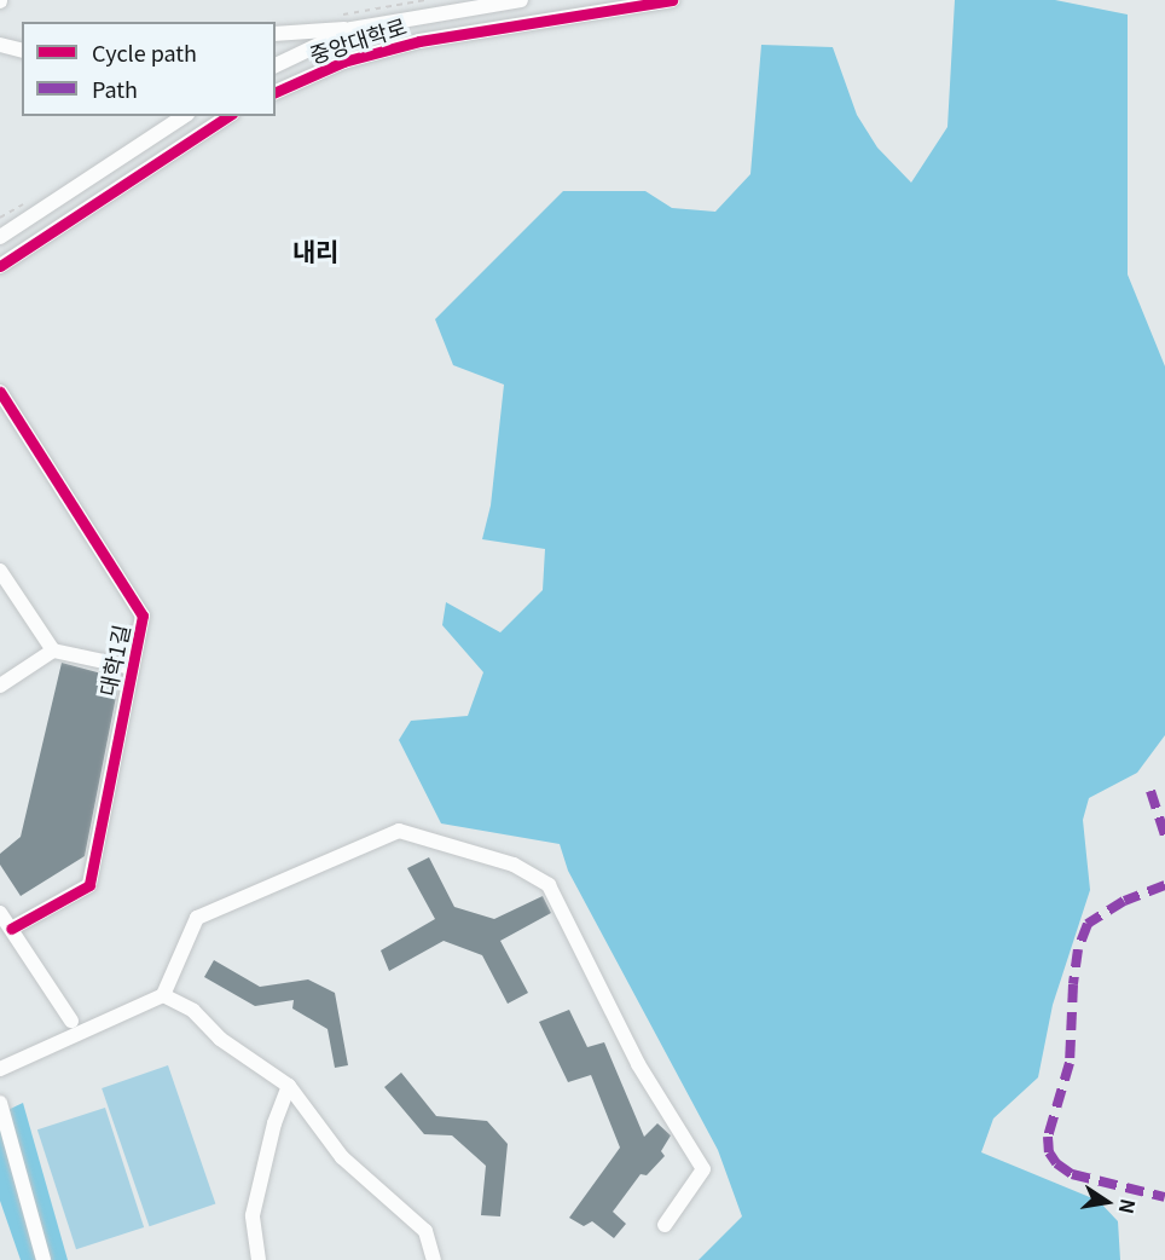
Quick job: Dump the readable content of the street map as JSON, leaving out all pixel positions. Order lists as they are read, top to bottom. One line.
{"streets":{"street":["중앙대학로","대학1길"]},"districts":["내리"],"legend":["Cycle path","Path"],"north":"right"}
